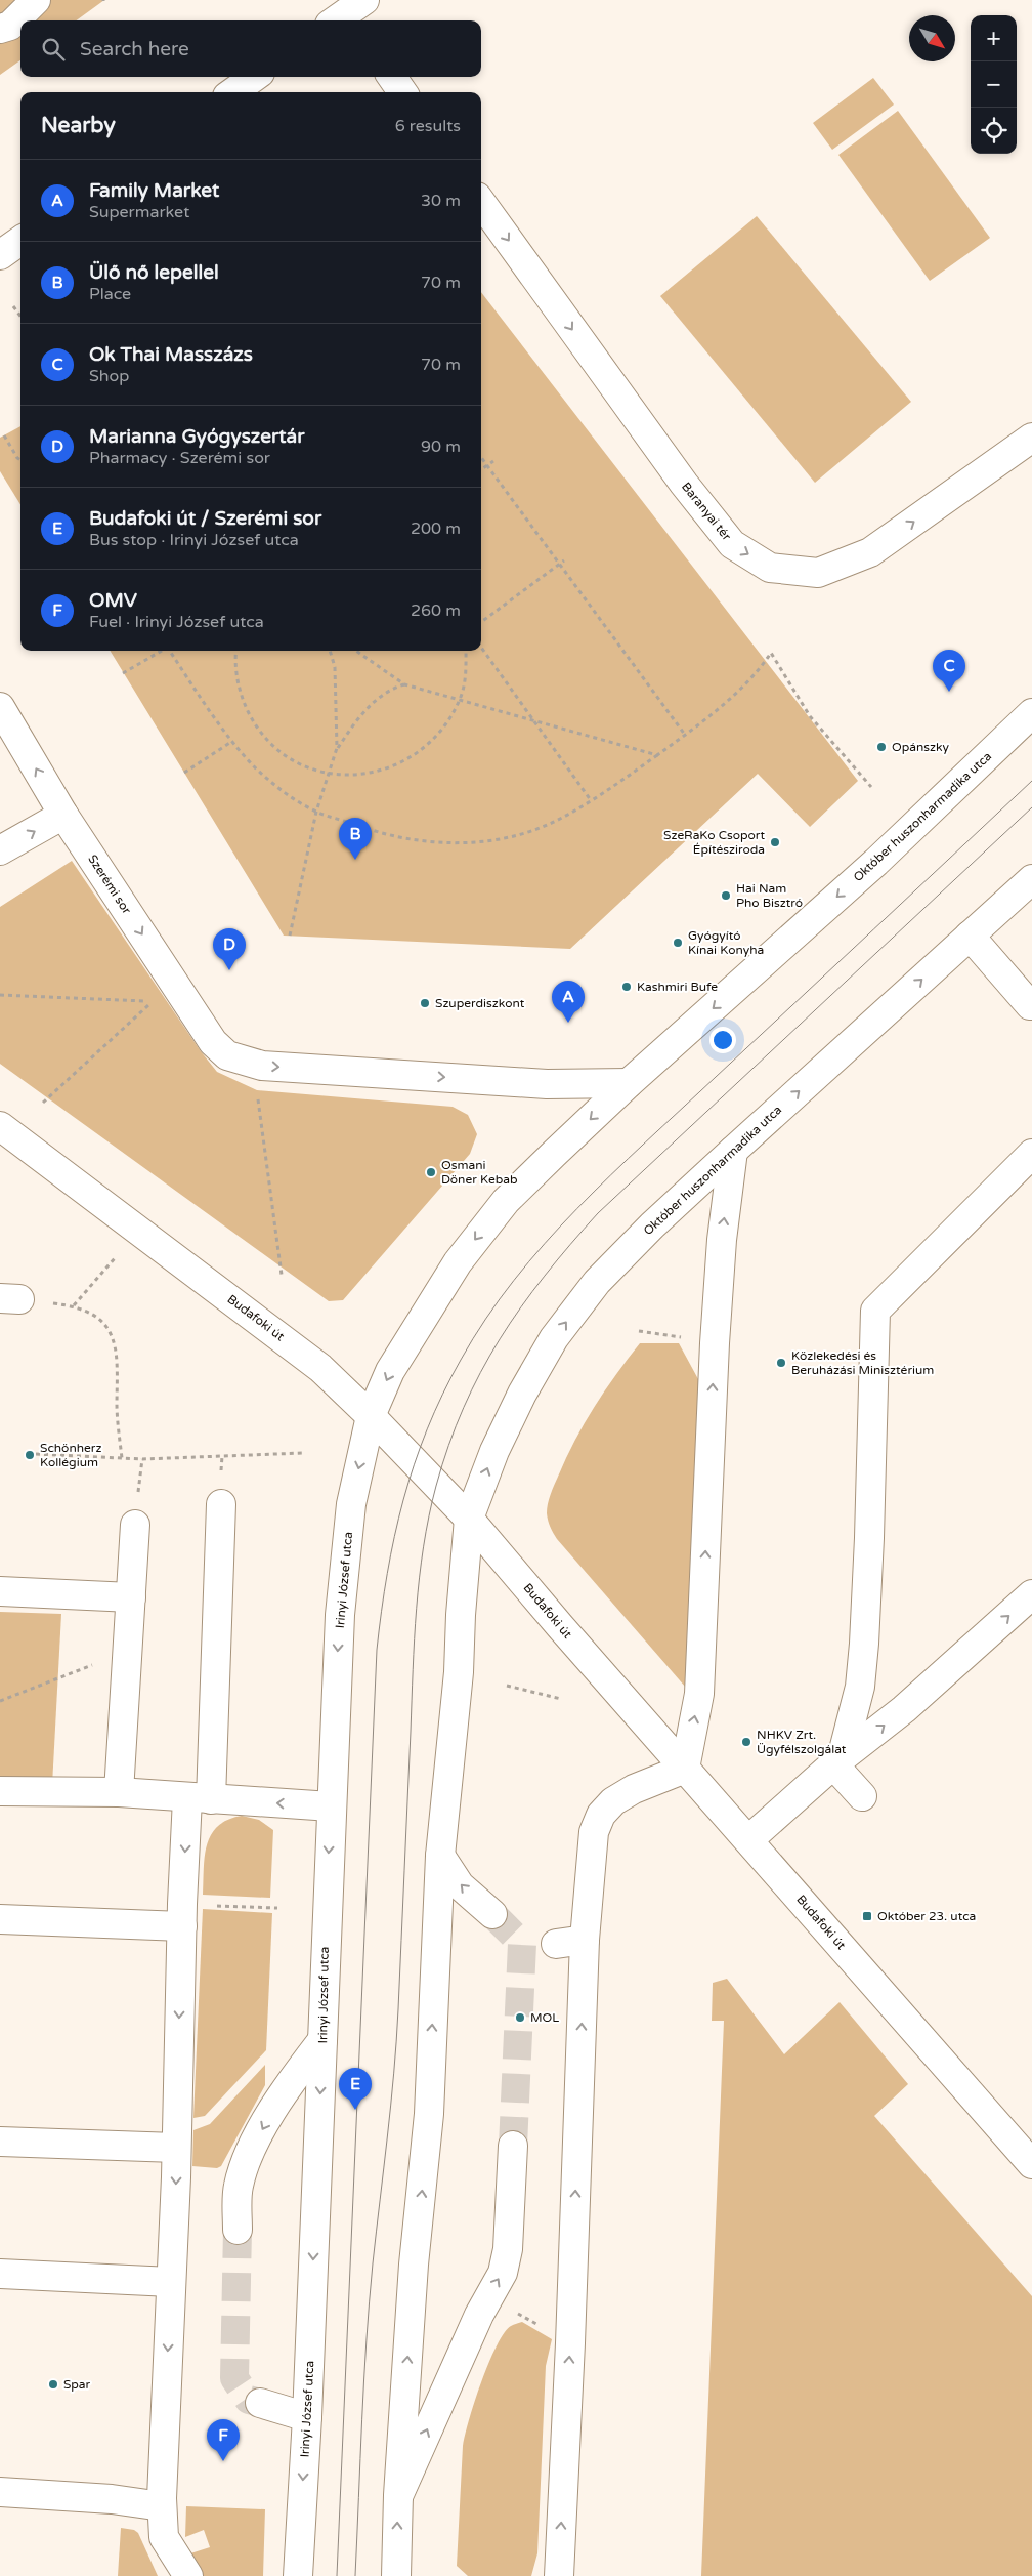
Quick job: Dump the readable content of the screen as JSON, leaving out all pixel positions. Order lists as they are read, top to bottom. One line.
{"streets":{"main road":["Baranyai tér","Október huszonharmadika utca","Szerémi sor","Budafoki út","Irinyi József utca"]},"crossings":[["Október huszonharmadika utca","Budafoki út"],["Október huszonharmadika utca","Irinyi József utca"],["Budafoki út","Irinyi József utca"]],"places":{"other":["Opánszky","SzeRaKo Csoport Építésziroda","Hai Nam Pho Bisztró","Gyógyító Kínai Konyha","Kashmiri Bufe","Szuperdiszkont","Osmani Döner Kebab","Közlekedési és Beruházási Minisztérium","Schönherz Kollégium","NHKV Zrt. Ügyfélszolgálat","MOL","Spar"],"transit":["Október 23. utca"]},"north":"bottom right","page":{"map_buttons":["+","−"],"search":"Search here","heading":["Nearby","6 results"],"list":[{"mark":"A","name":"Family Market","note":"Supermarket","value":"30 m"},{"mark":"B","name":"Ülő nő lepellel","note":"Place","value":"70 m"},{"mark":"C","name":"Ok Thai Masszázs","note":"Shop","value":"70 m"},{"mark":"D","name":"Marianna Gyógyszertár","note":"Pharmacy · Szerémi sor","value":"90 m"},{"mark":"E","name":"Budafoki út / Szerémi sor","note":"Bus stop · Irinyi József utca","value":"200 m"},{"mark":"F","name":"OMV","note":"Fuel · Irinyi József utca","value":"260 m"}],"pins":["C","B","D","A","E","F"]}}
